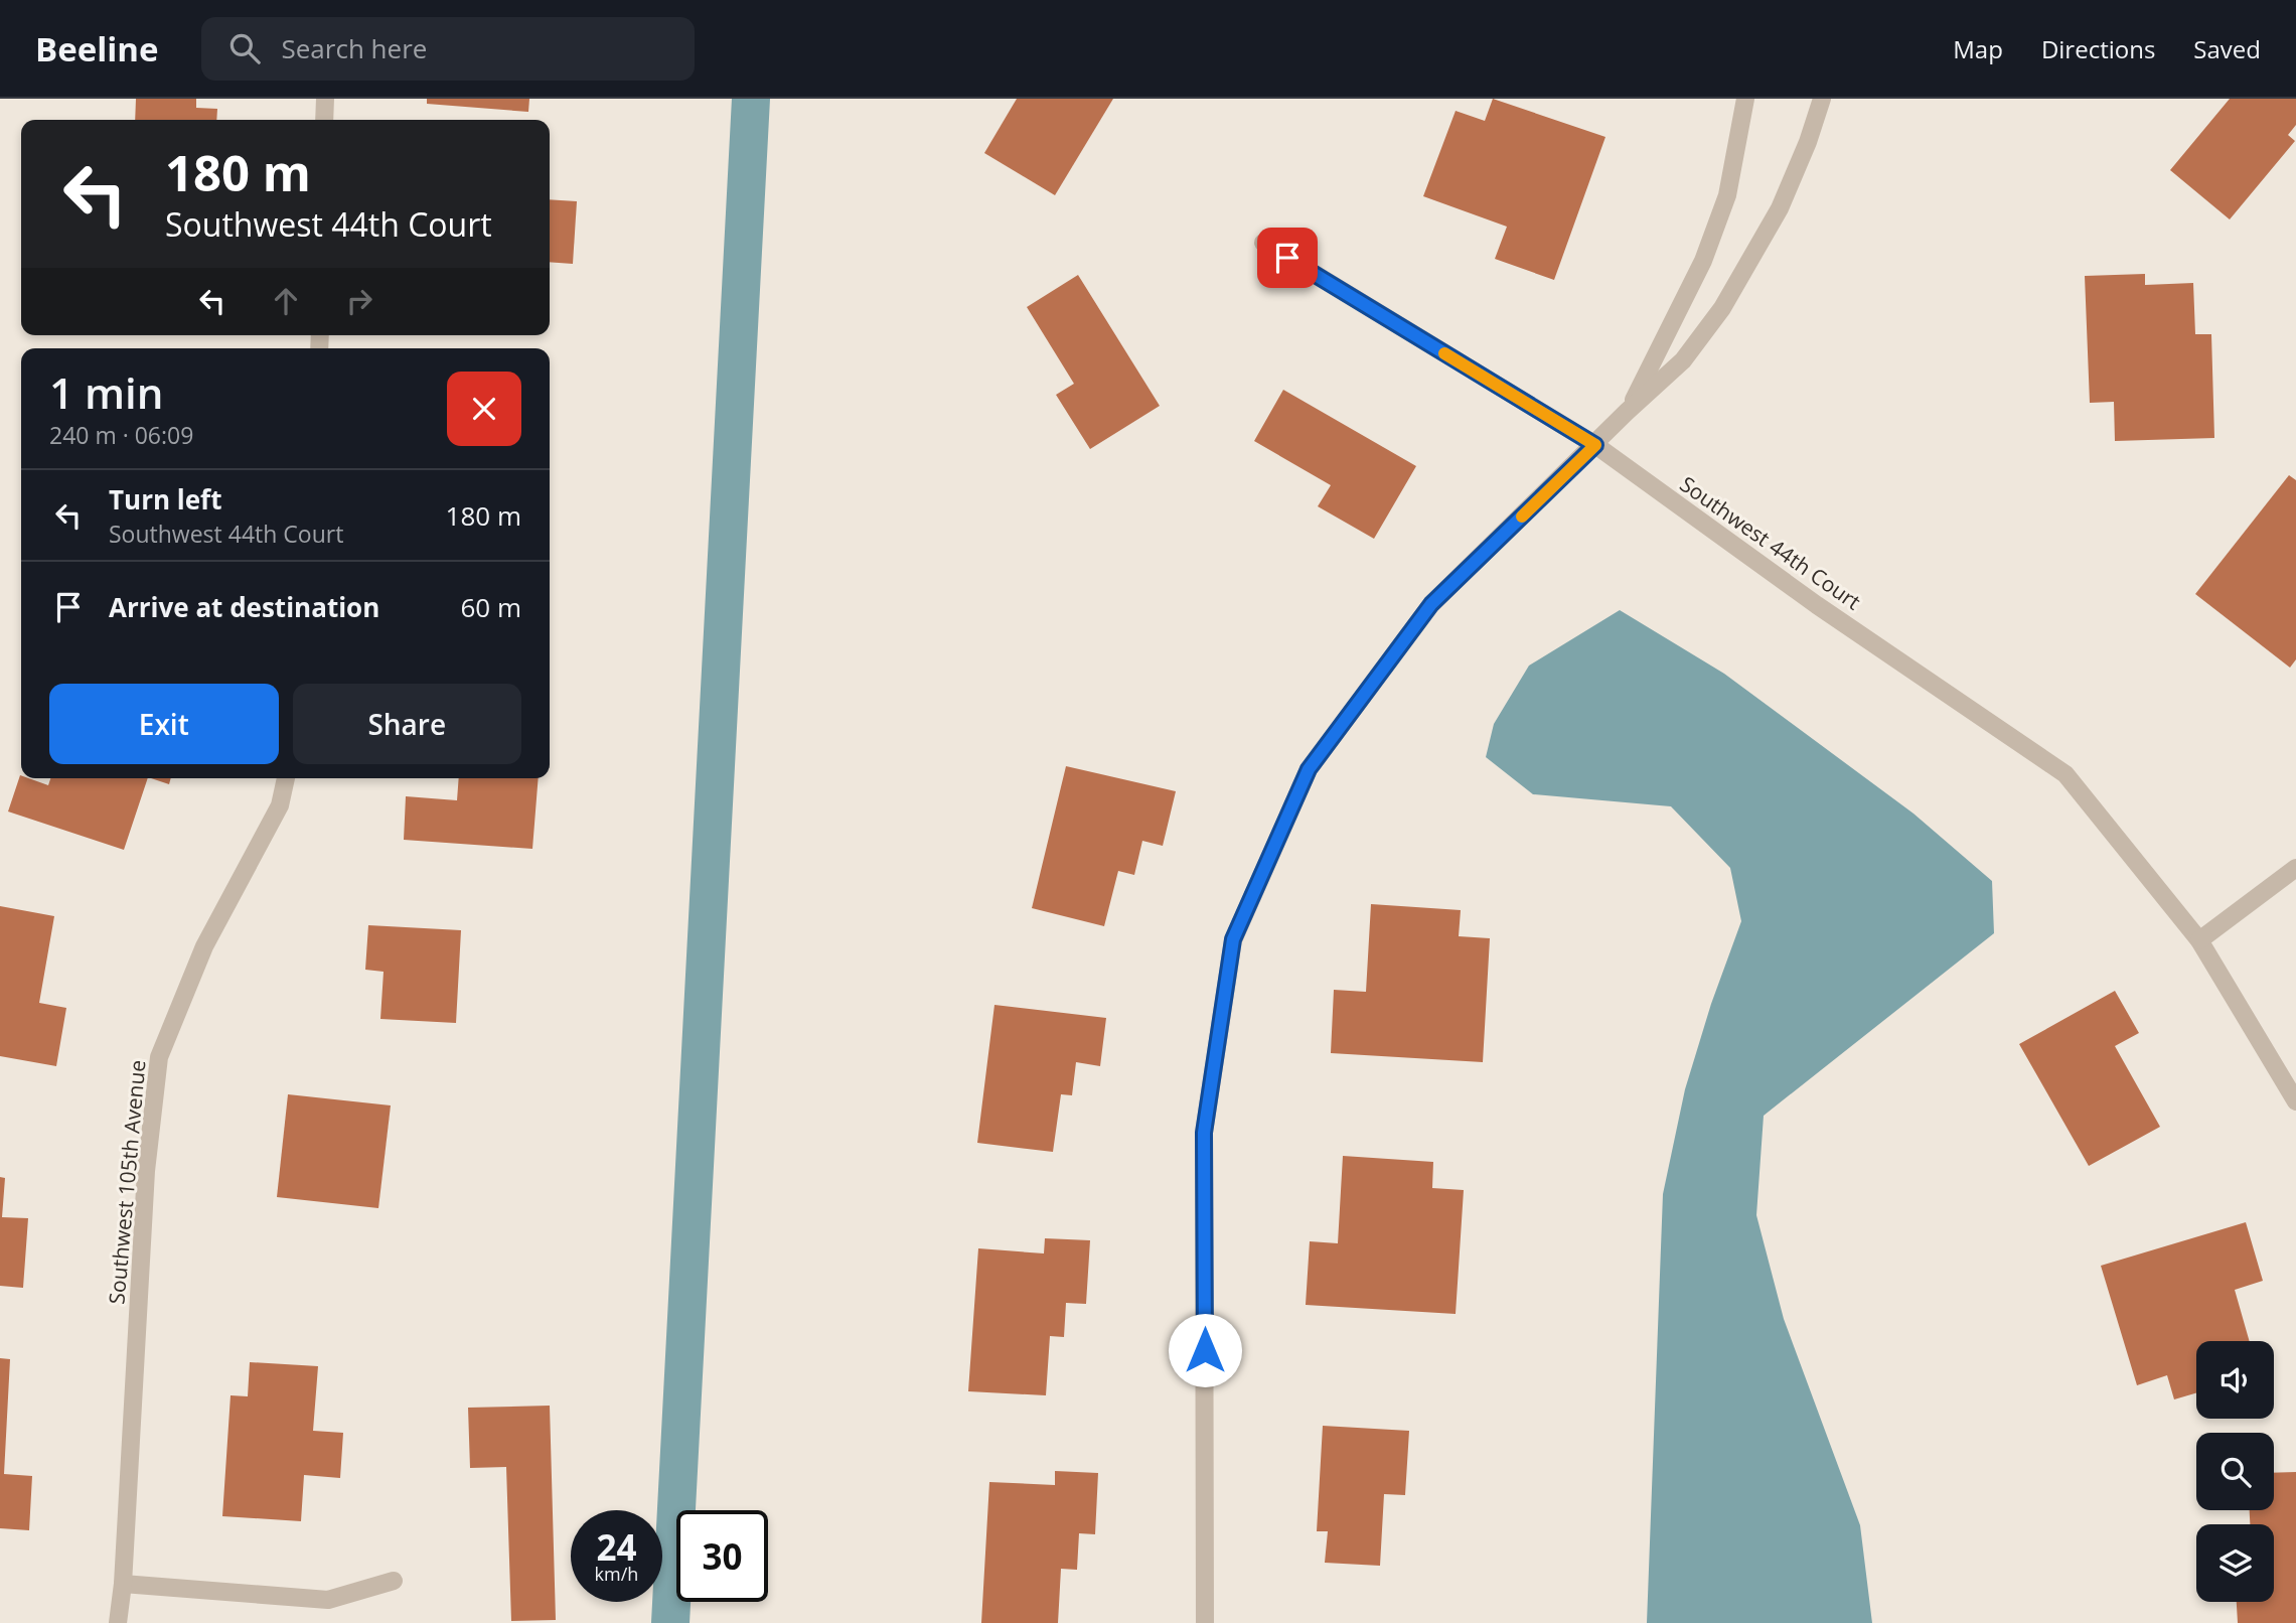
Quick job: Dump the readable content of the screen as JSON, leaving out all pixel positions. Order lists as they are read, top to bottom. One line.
{"streets":{"street":["Southwest 44th Court","Southwest 105th Avenue"]},"page":{"header":"Beeline","search":"Search here","nav":["Map","Directions","Saved"],"turn":["180 m","Southwest 44th Court"],"heading":["1 min","240 m · 06:09"],"list":[{"name":"Turn left","note":"Southwest 44th Court","value":"180 m"},{"name":"Arrive at destination","value":"60 m"}],"buttons":["Exit","Share"],"speed":"24 km/h","limit":"30"}}
